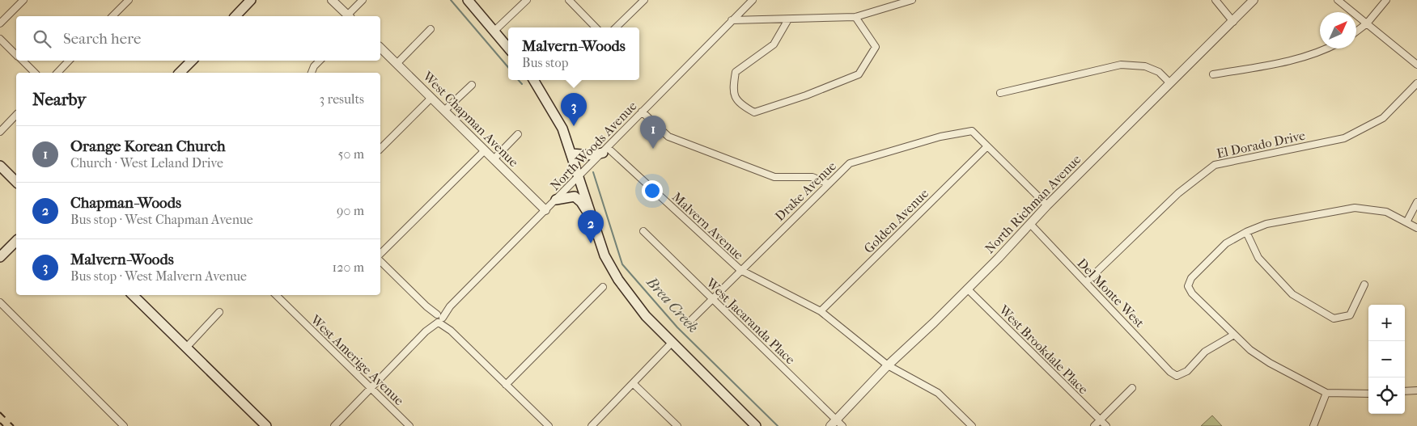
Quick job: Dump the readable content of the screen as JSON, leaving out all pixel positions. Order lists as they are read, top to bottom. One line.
{"streets":{"street":["West Chapman Avenue","El Dorado Drive","North Woods Avenue","Drake Avenue","North Richman Avenue","Golden Avenue","Malvern Avenue","Del Monte West","West Jacaranda Place","West Brookdale Place","West Amerige Avenue"]},"crossings":[["West Chapman Avenue","North Woods Avenue"],["El Dorado Drive","Del Monte West"],["North Woods Avenue","Malvern Avenue"],["North Woods Avenue","West Amerige Avenue"],["Drake Avenue","Golden Avenue"],["Drake Avenue","Malvern Avenue"],["Drake Avenue","West Jacaranda Place"],["North Richman Avenue","Malvern Avenue"],["North Richman Avenue","Del Monte West"],["North Richman Avenue","West Jacaranda Place"],["North Richman Avenue","West Brookdale Place"],["Golden Avenue","Malvern Avenue"]],"water":["Brea Creek"],"north":"top right","page":{"search":"Search here","popup":["Malvern-Woods","Bus stop"],"heading":["Nearby","3 results"],"pins":["3","1","2"],"list":[{"mark":"1","name":"Orange Korean Church","note":"Church · West Leland Drive","value":"50 m"},{"mark":"2","name":"Chapman-Woods","note":"Bus stop · West Chapman Avenue","value":"90 m"},{"mark":"3","name":"Malvern-Woods","note":"Bus stop · West Malvern Avenue","value":"120 m"}],"map_buttons":["+","−"]}}
